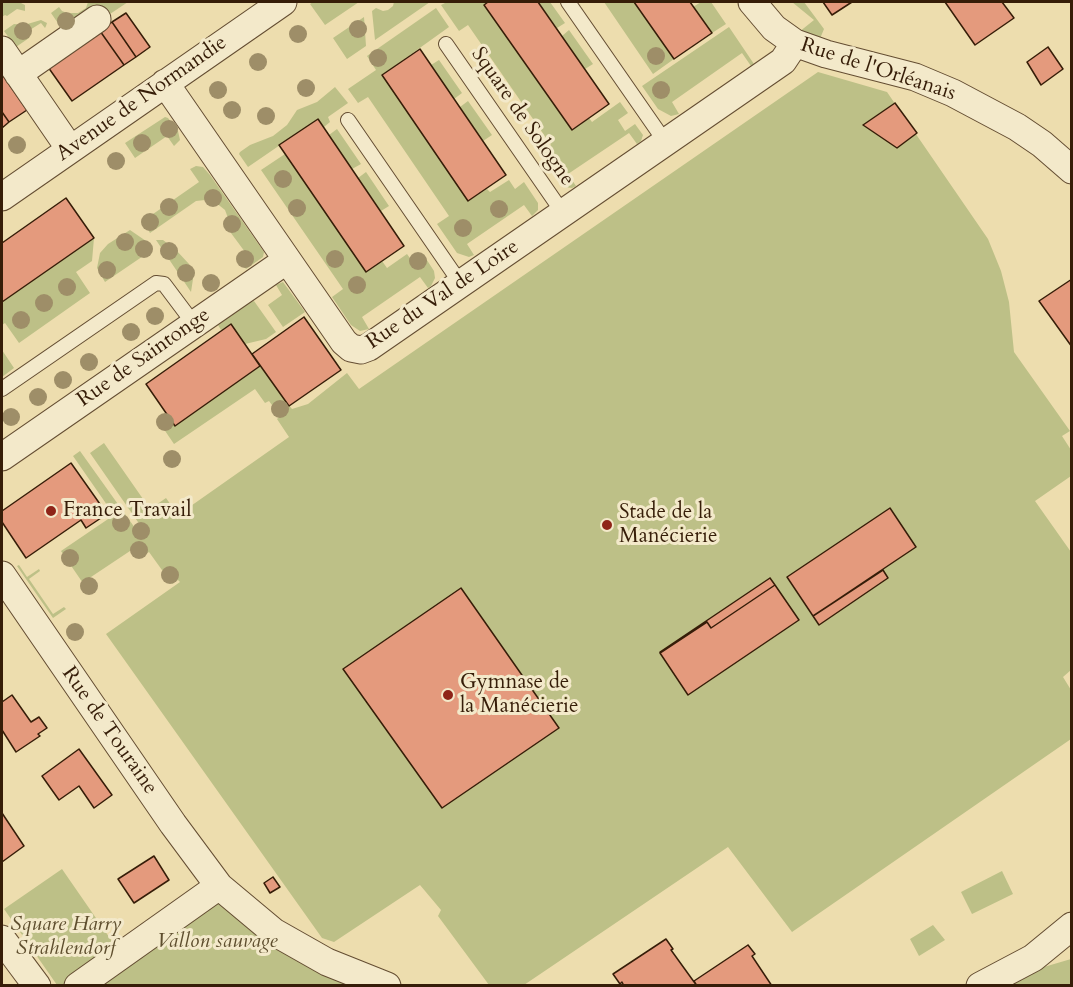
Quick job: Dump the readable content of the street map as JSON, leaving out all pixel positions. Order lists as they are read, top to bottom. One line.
{"streets":{"street":["Rue de l'Orléanais","Avenue de Normandie","Rue du Val de Loire","Rue de Saintonge","Rue de Touraine"],"lane":["Square de Sologne"]},"crossings":[["Rue de l'Orléanais","Rue du Val de Loire"],["Avenue de Normandie","Rue du Val de Loire"],["Square de Sologne","Rue du Val de Loire"],["Rue du Val de Loire","Rue de Saintonge"]],"parks":["Square Harry Strahlendorf","Vallon sauvage"],"places":["France Travail","Stade de la Manécierie","Gymnase de la Manécierie"]}
